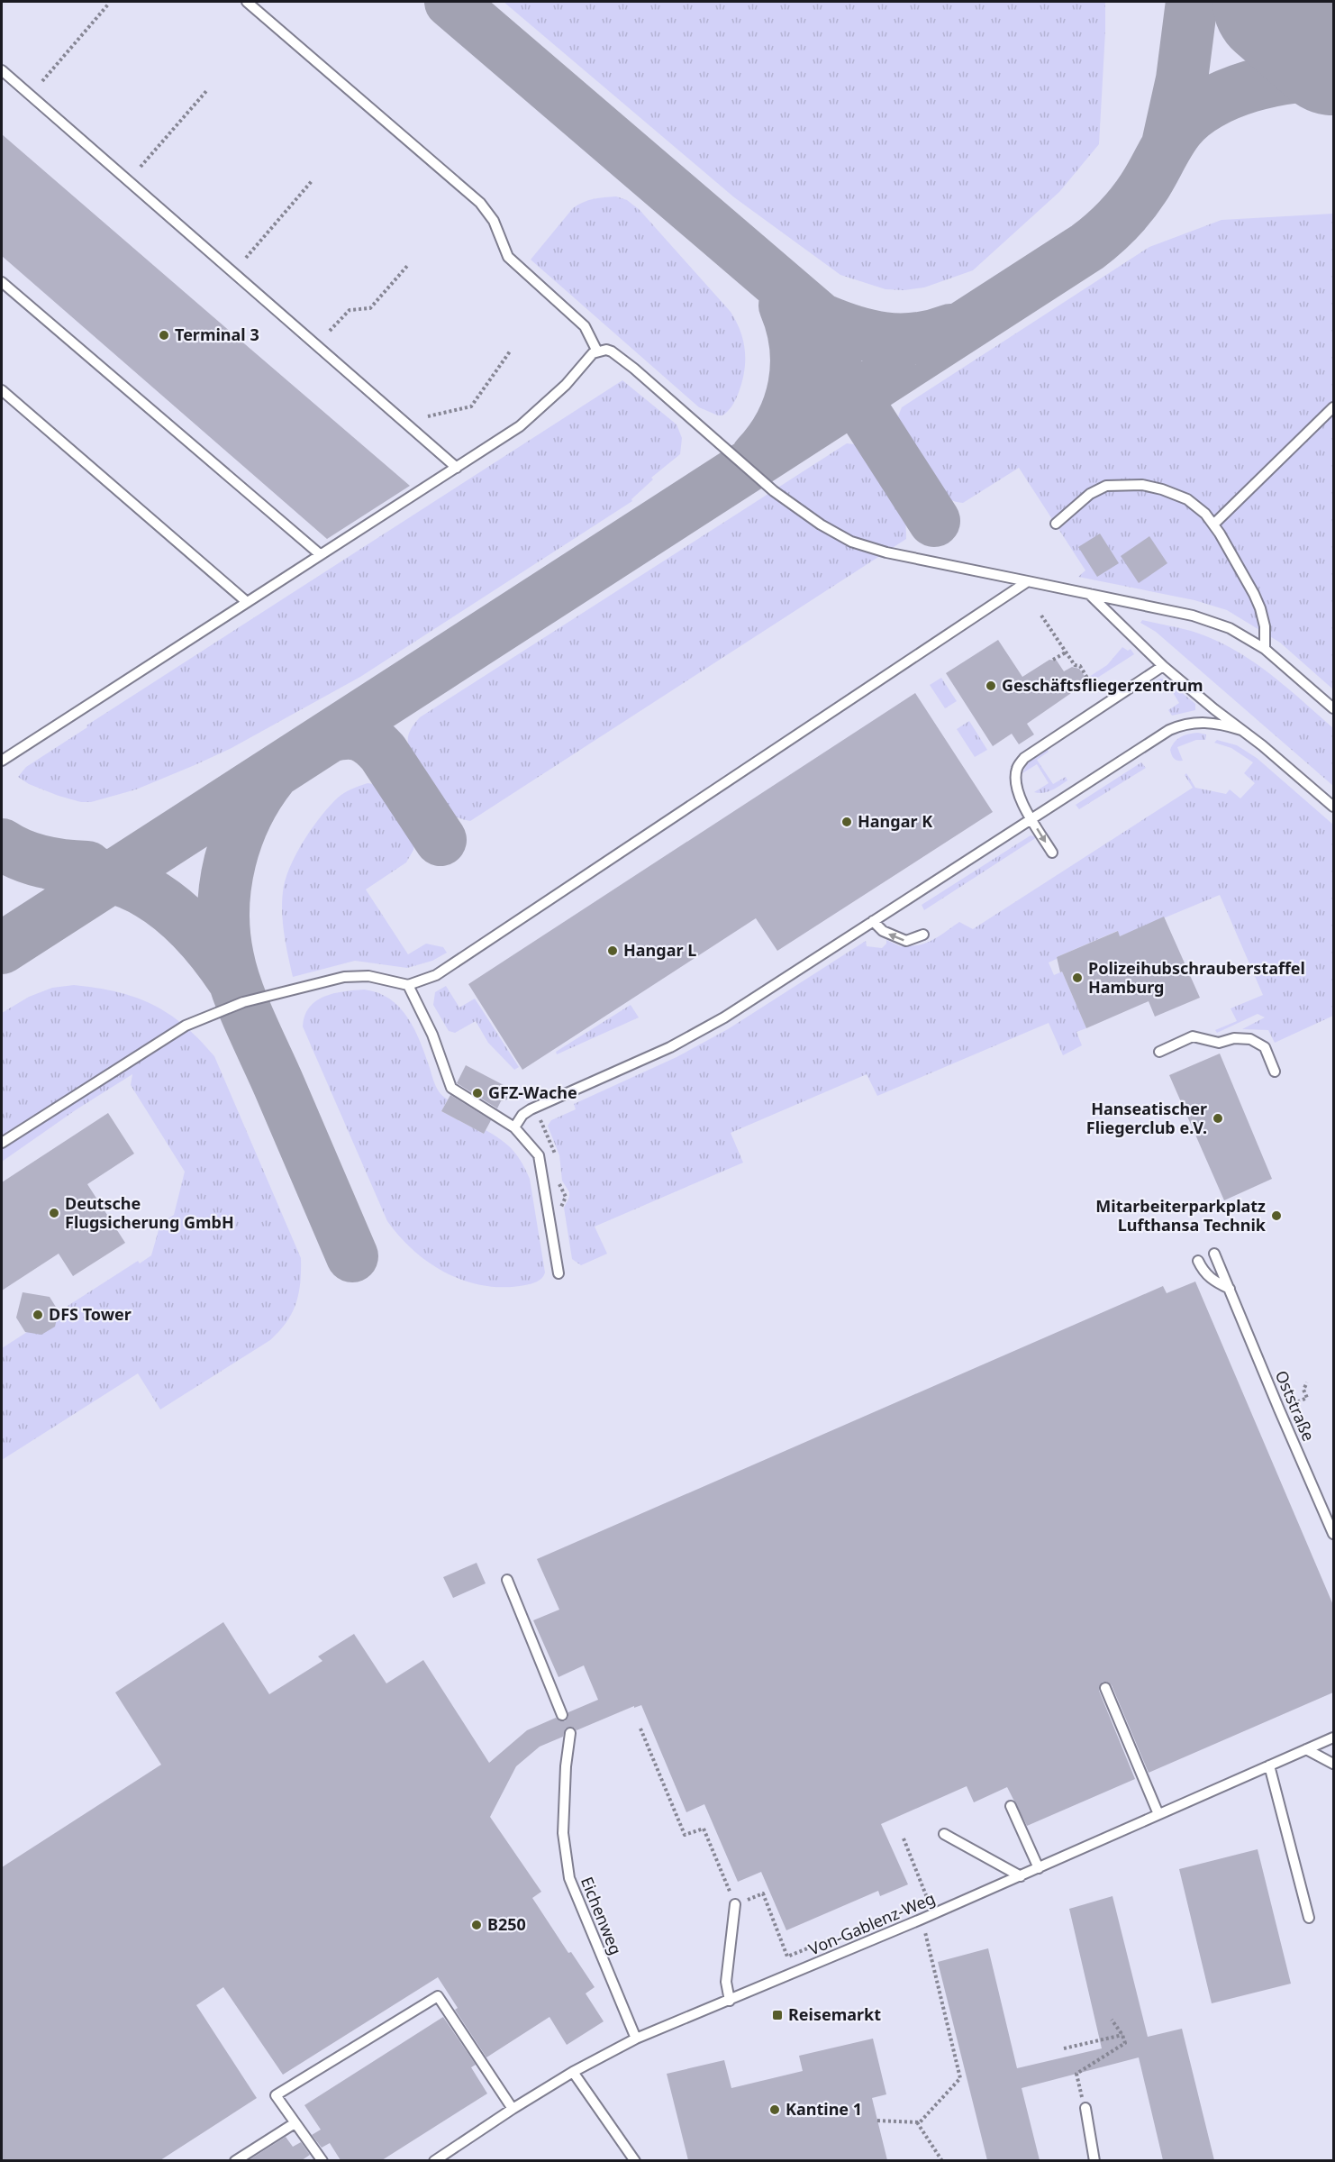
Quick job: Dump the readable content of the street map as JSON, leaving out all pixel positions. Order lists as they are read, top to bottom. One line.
{"streets":{"lane":["Oststraße","Eichenweg","Von-Gablenz-Weg"]},"crossings":[["Eichenweg","Von-Gablenz-Weg"]],"places":{"other":["Terminal 3","Geschäftsfliegerzentrum","Hangar K","Hangar L","Polizeihubschrauberstaffel Hamburg","GFZ-Wache","Hanseatischer Fliegerclub e.V.","Deutsche Flugsicherung GmbH","Mitarbeiterparkplatz Lufthansa Technik","DFS Tower","B250","Kantine 1"],"transit":["Reisemarkt"]}}
